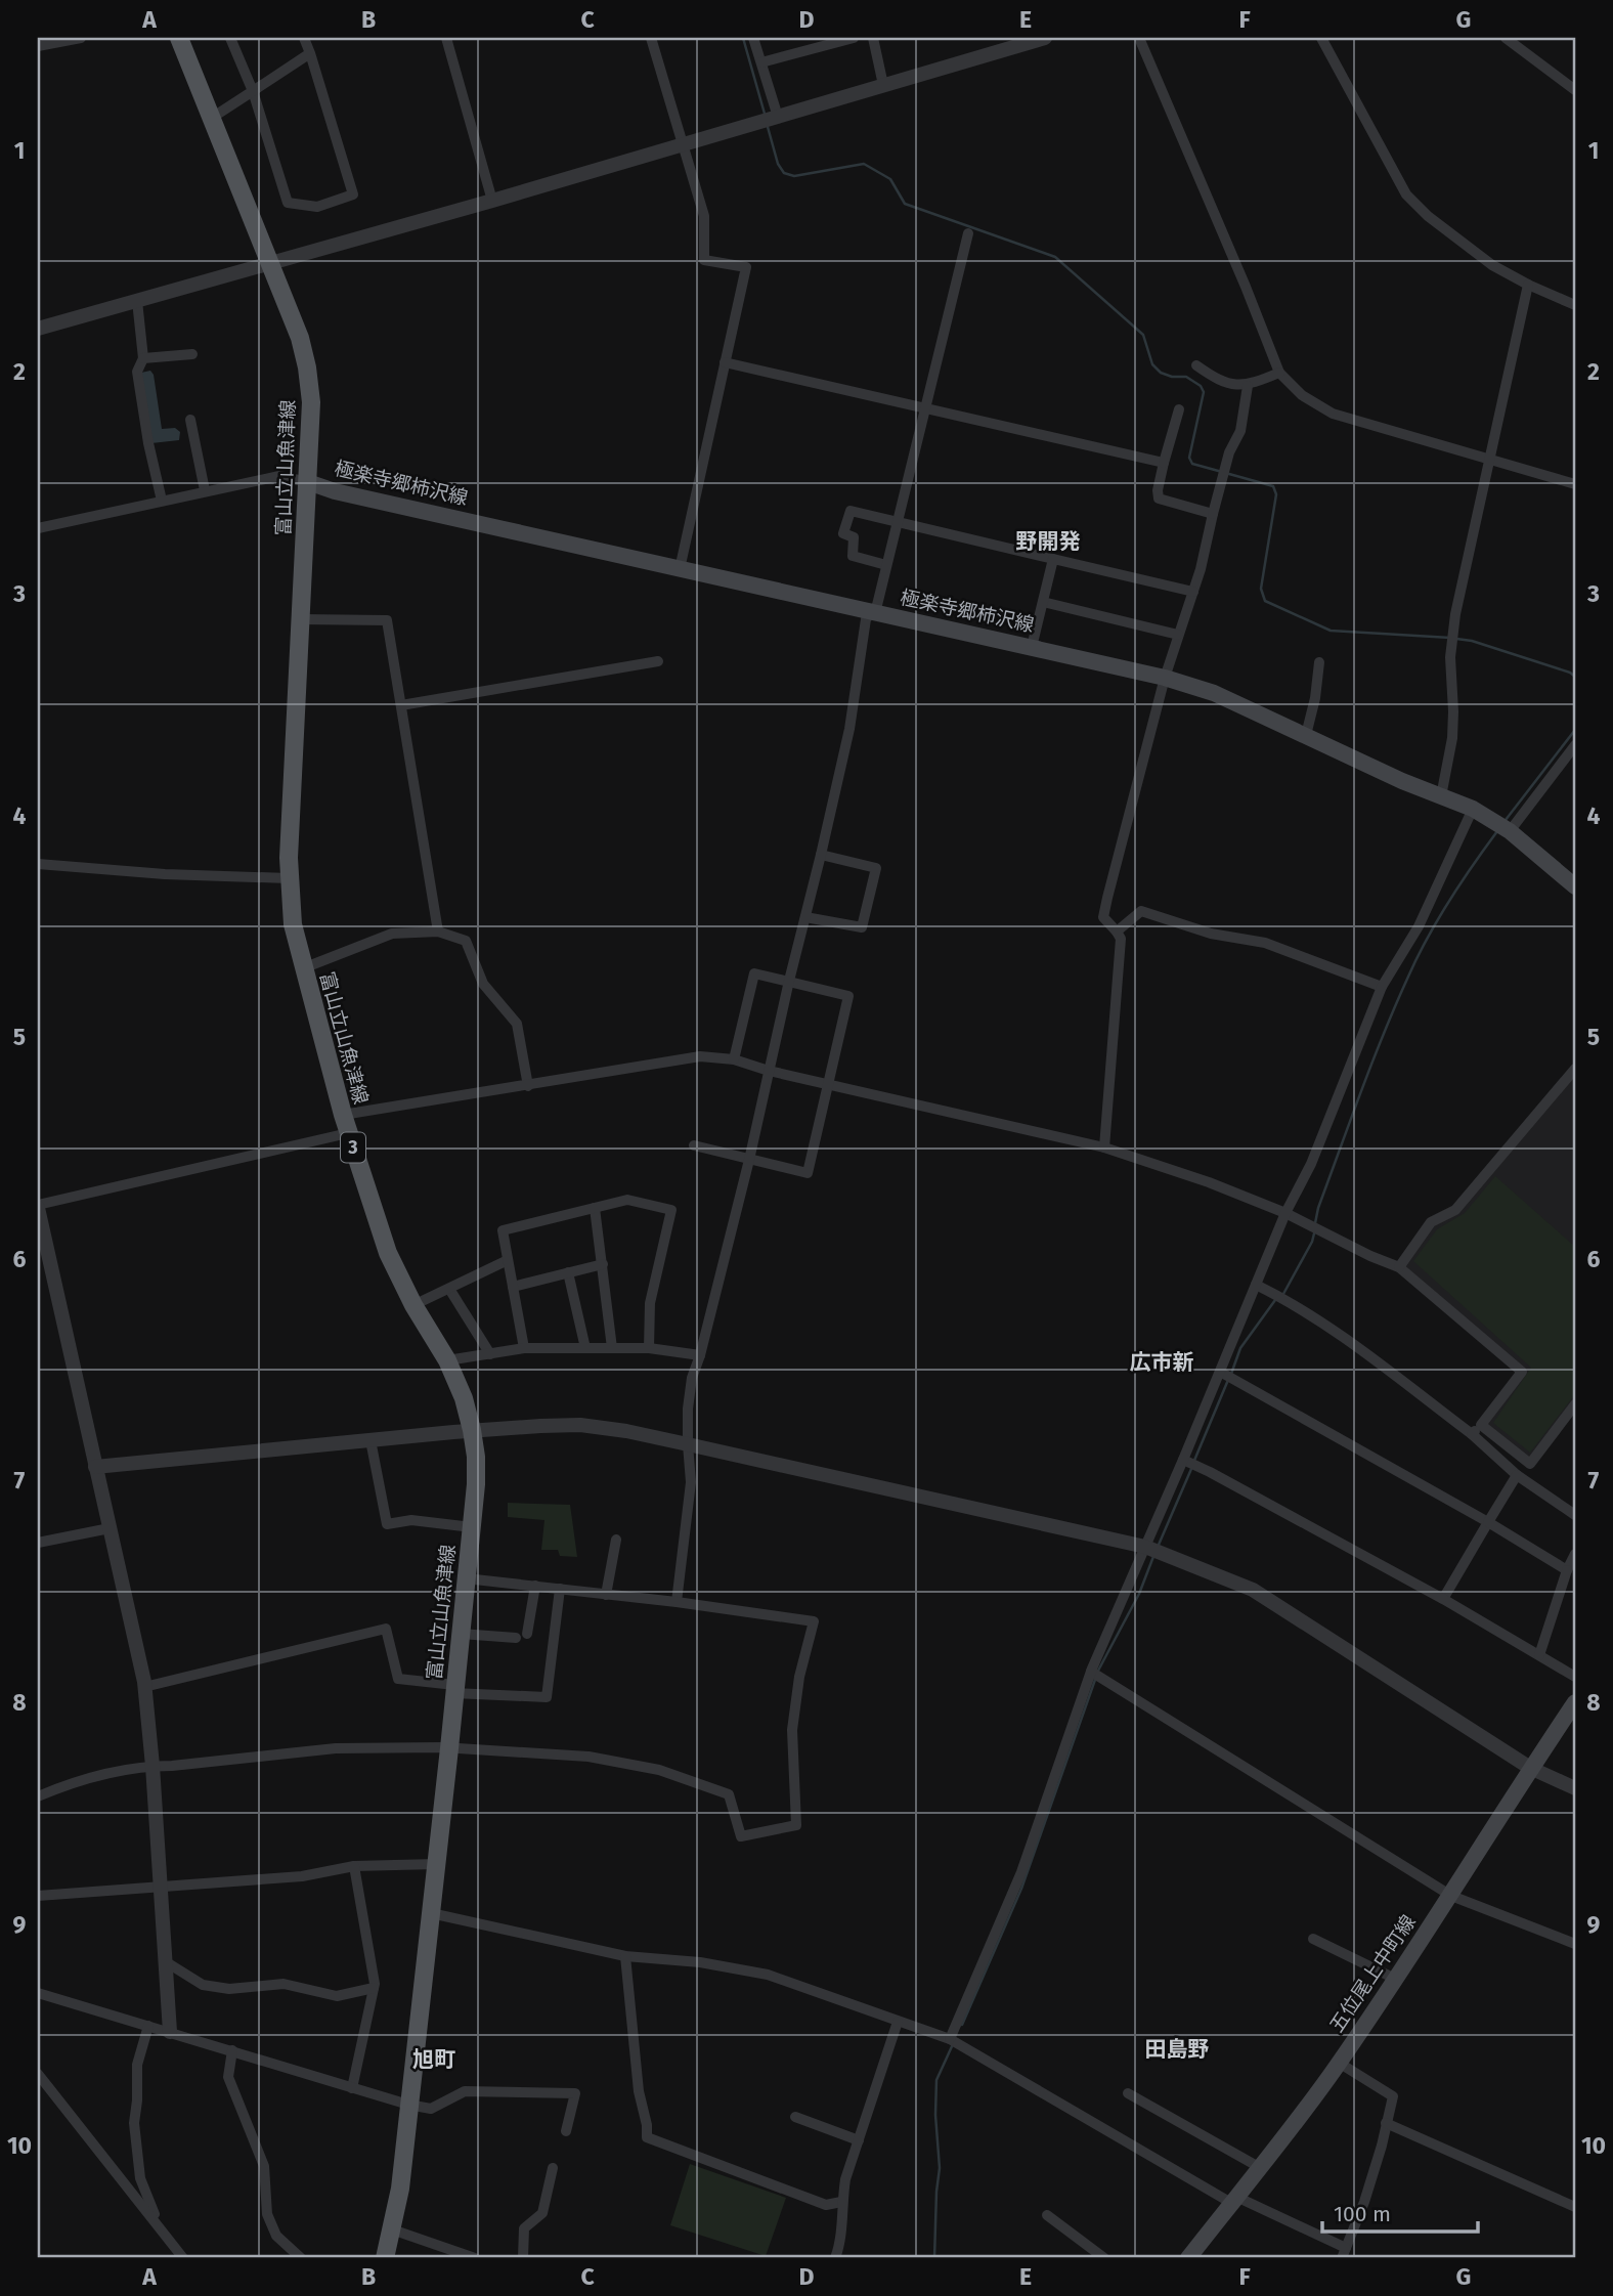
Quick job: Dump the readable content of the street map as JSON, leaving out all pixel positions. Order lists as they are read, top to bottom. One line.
{"streets":{"main road":["富山立山魚津線","極楽寺郷柿沢線","3","五位尾上中町線"]},"crossings":[["富山立山魚津線","極楽寺郷柿沢線"]],"districts":["野開発","広市新","田島野","旭町"],"scale_bar":"100 m","grid":{"columns":["A","B","C","D","E","F","G"],"rows":["1","2","3","4","5","6","7","8","9","10"]}}
